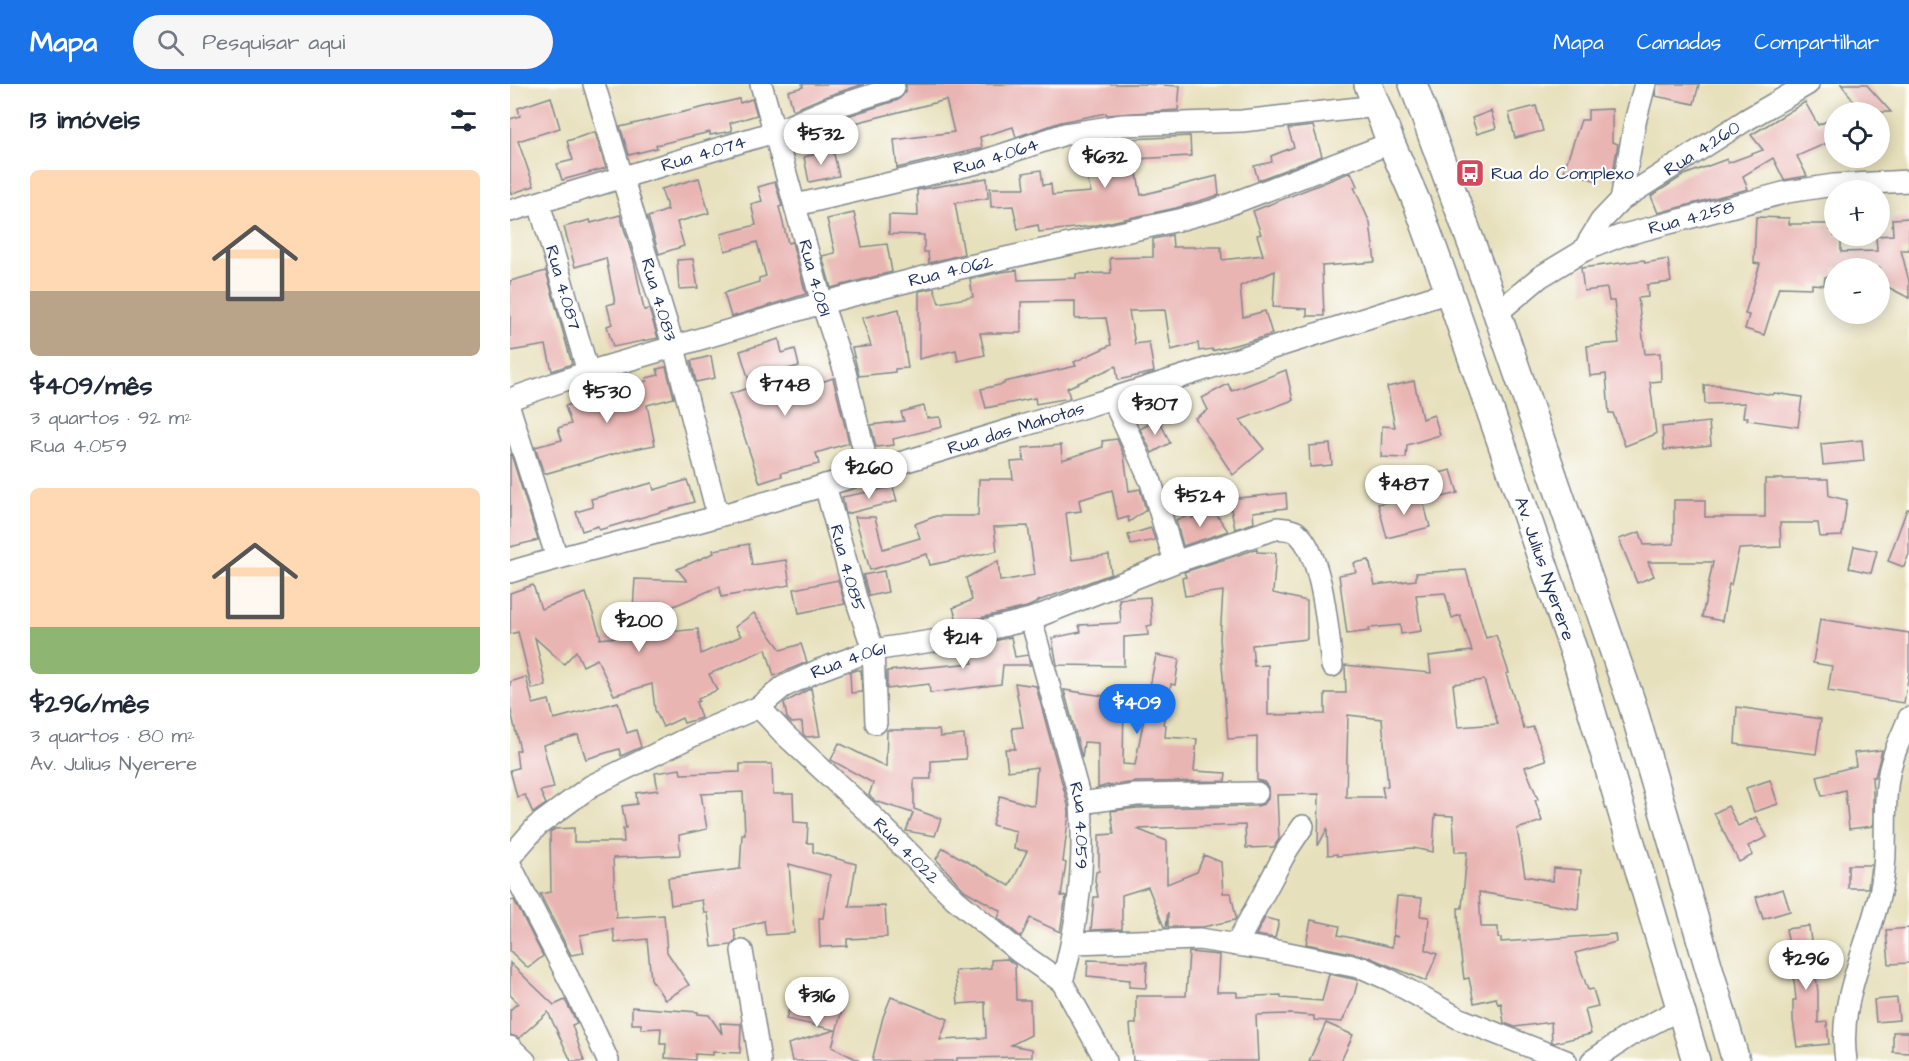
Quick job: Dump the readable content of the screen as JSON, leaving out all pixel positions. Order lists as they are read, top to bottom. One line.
{"streets":{"main road":["Av. Julius Nyerere"],"street":["Rua 4.260","Rua 4.074","Rua 4.064","Rua 4.258","Rua 4.062","Rua 4.081","Rua 4.087","Rua 4.083","Rua das Mahotas","Rua 4.085","Rua 4.061","Rua 4.059","Rua 4.022"]},"crossings":[["Rua 4.260","Rua 4.258"],["Rua 4.074","Rua 4.081"],["Rua 4.074","Rua 4.087"],["Rua 4.074","Rua 4.083"],["Rua 4.064","Rua 4.081"],["Rua 4.064","Av. Julius Nyerere"],["Rua 4.258","Av. Julius Nyerere"],["Rua 4.062","Rua 4.081"],["Rua 4.062","Rua 4.087"],["Rua 4.062","Rua 4.083"],["Rua 4.062","Av. Julius Nyerere"],["Rua 4.081","Rua das Mahotas"],["Rua 4.083","Rua das Mahotas"],["Rua das Mahotas","Rua 4.085"],["Rua das Mahotas","Av. Julius Nyerere"],["Rua 4.085","Rua 4.061"],["Rua 4.061","Rua 4.059"],["Rua 4.061","Rua 4.022"],["Rua 4.059","Rua 4.022"]],"places":{"bus stop":["Rua do Complexo"]},"page":{"header":"Mapa","search":"Pesquisar aqui","nav":["Mapa","Camadas","Compartilhar"],"heading":"13 imóveis","map_buttons":["+","−"],"price":["$532","$632","$748","$530","$307","$260","$487","$524","$200","$214","$409","$296","$316"],"list":[{"name":"$409/mês","note":"3 quartos · 92 m² · Rua 4.059"},{"name":"$296/mês","note":"3 quartos · 80 m² · Av. Julius Nyerere"}]}}
